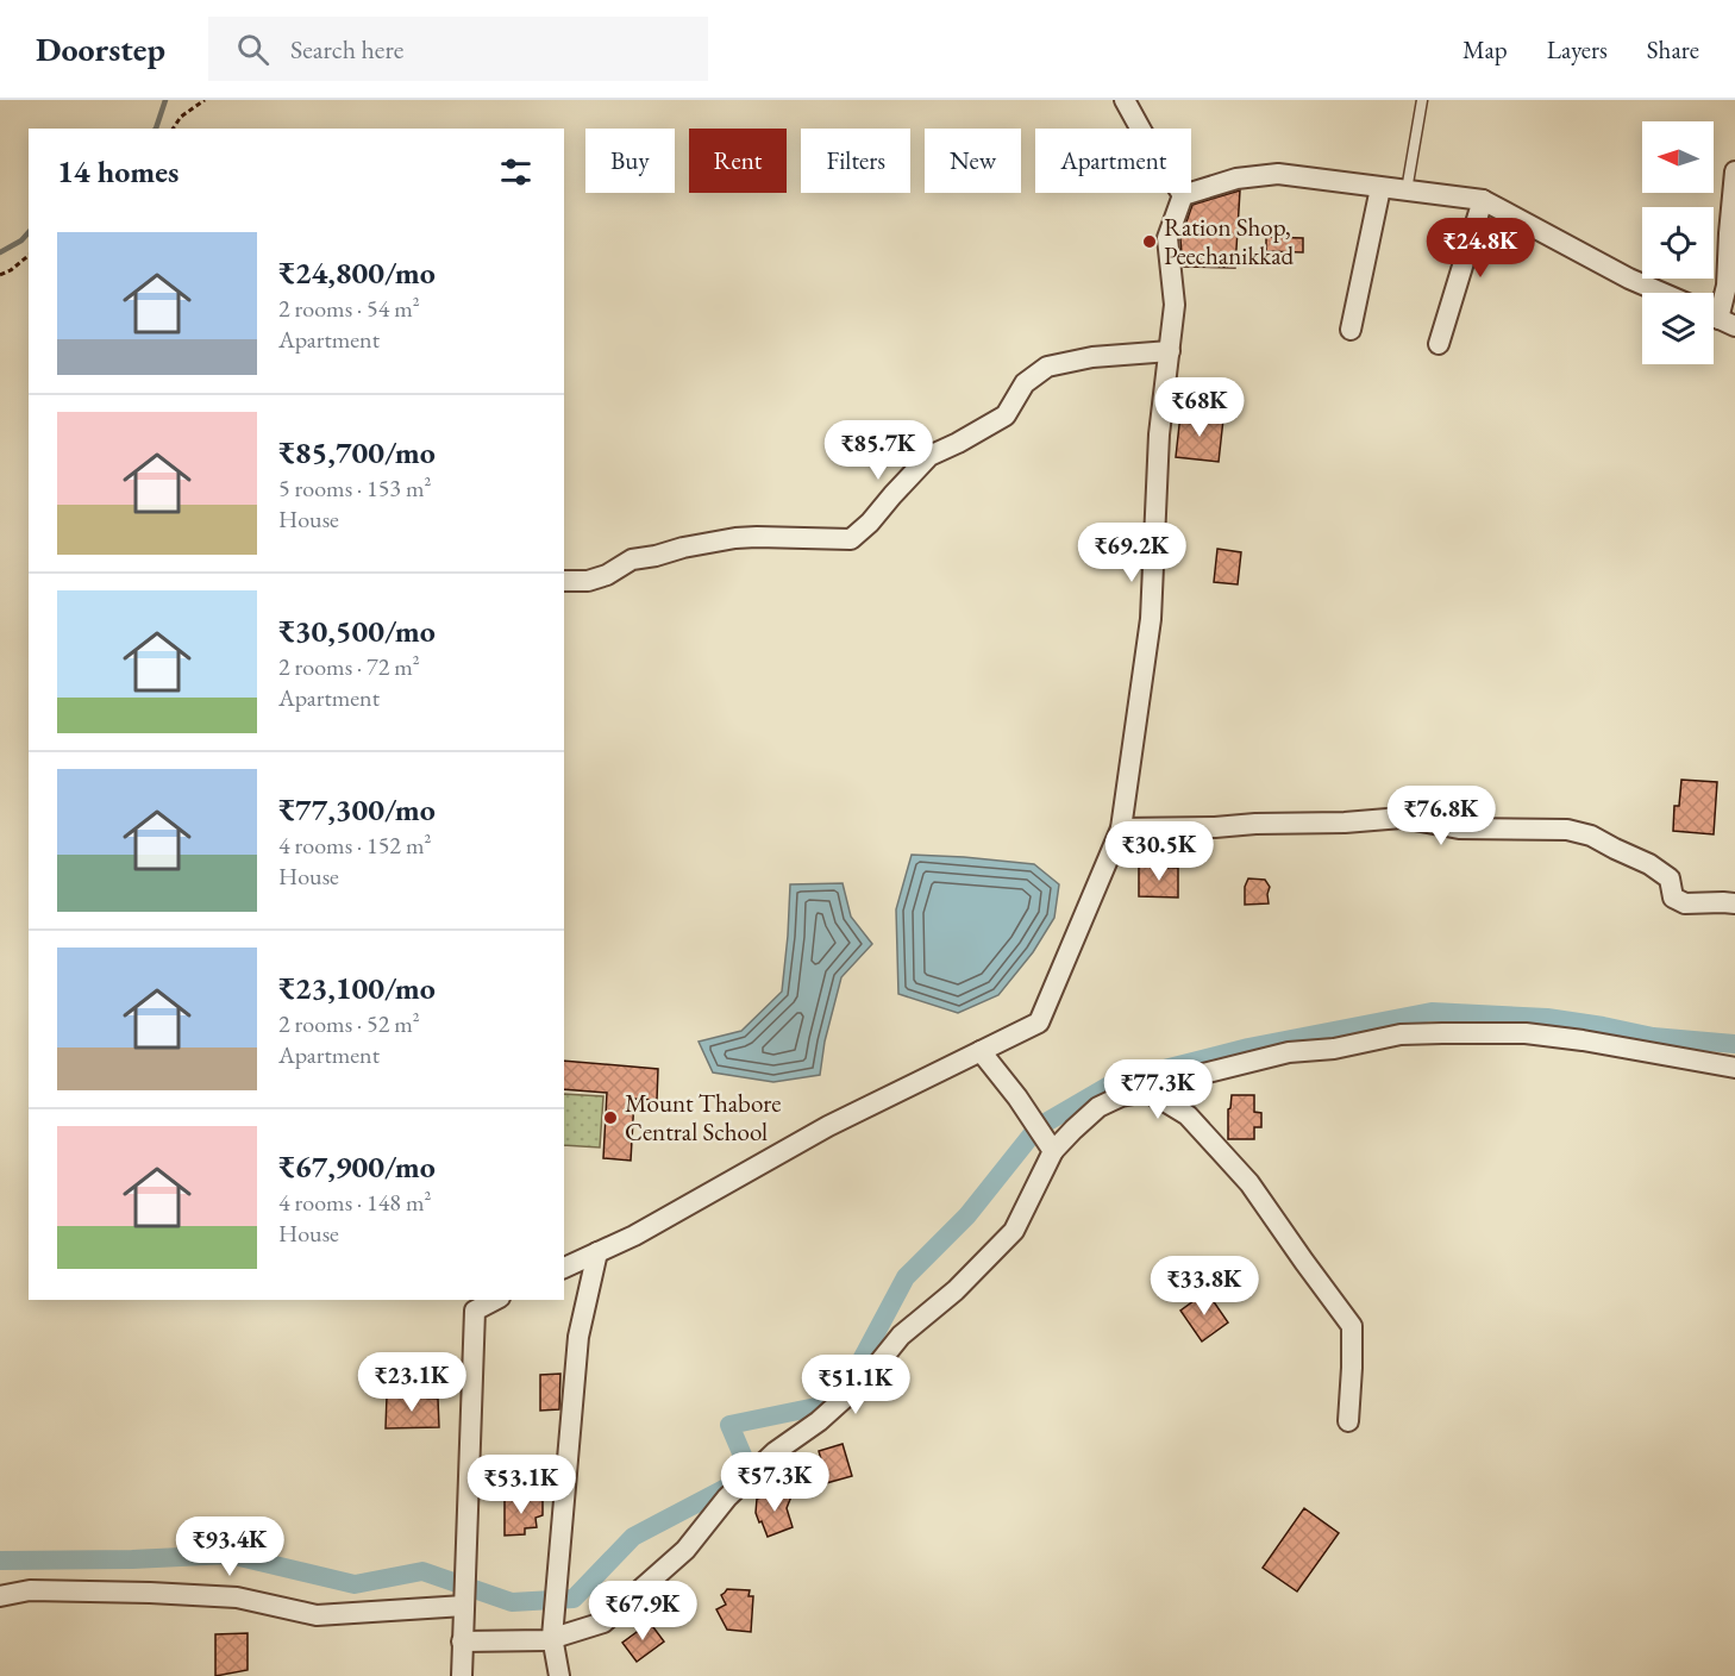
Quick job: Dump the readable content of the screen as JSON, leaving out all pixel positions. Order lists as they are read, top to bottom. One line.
{"places":["Ration Shop, Peechanikkad","Mount Thabore Central School"],"north":"left","page":{"header":"Doorstep","search":"Search here","nav":["Map","Layers","Share"],"chip":["Buy","Rent","Filters","New","Apartment"],"heading":"14 homes","list":[{"name":"₹24,800/mo","note":"2 rooms · 54 m² · Apartment"},{"name":"₹85,700/mo","note":"5 rooms · 153 m² · House"},{"name":"₹30,500/mo","note":"2 rooms · 72 m² · Apartment"},{"name":"₹77,300/mo","note":"4 rooms · 152 m² · House"},{"name":"₹23,100/mo","note":"2 rooms · 52 m² · Apartment"},{"name":"₹67,900/mo","note":"4 rooms · 148 m² · House"}],"price":["₹24.8K","₹68K","₹85.7K","₹69.2K","₹76.8K","₹30.5K","₹77.3K","₹33.8K","₹23.1K","₹51.1K","₹57.3K","₹53.1K","₹93.4K","₹67.9K"]}}
